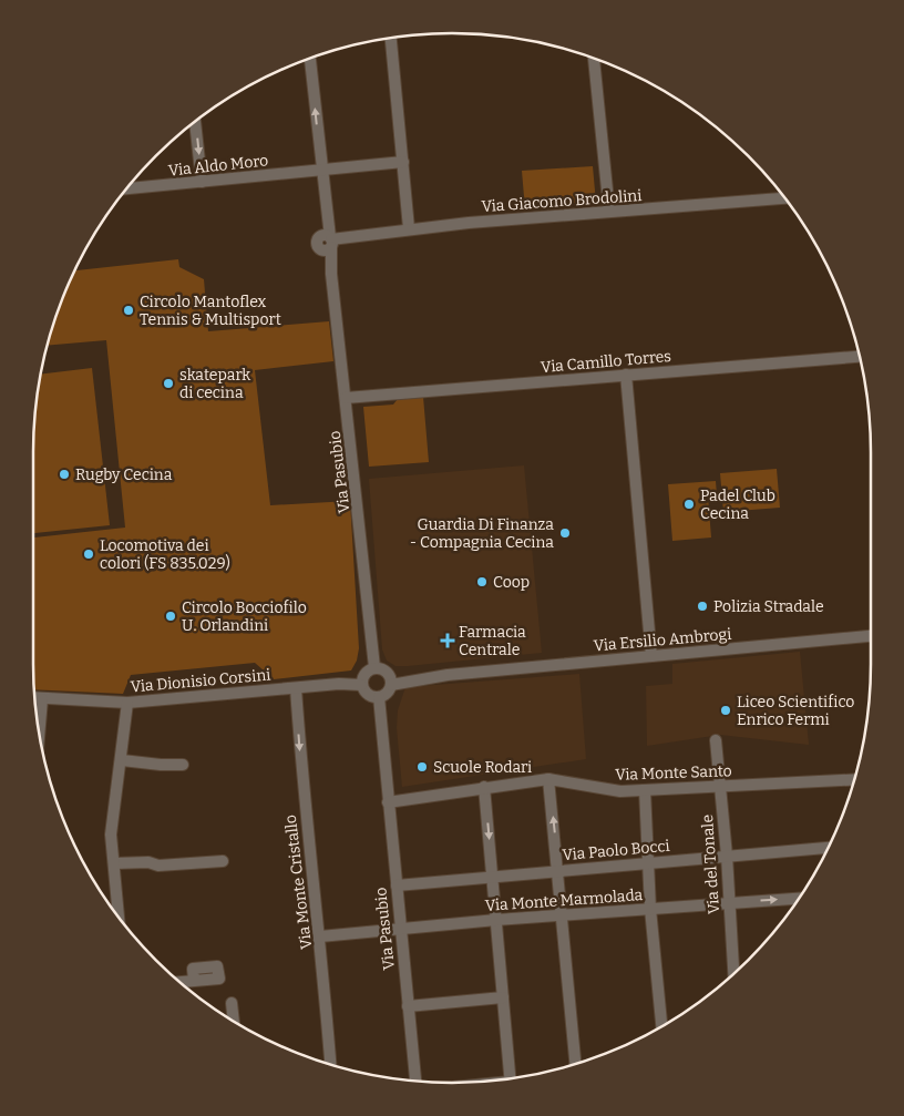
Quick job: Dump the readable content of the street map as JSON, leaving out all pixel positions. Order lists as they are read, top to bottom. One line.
{"streets":{"street":["Via Aldo Moro","Via Giacomo Brodolini","Via Camillo Torres","Via Pasubio","Via Ersilio Ambrogi","Via Dionisio Corsini","Via Monte Santo","Via Paolo Bocci","Via del Tonale","Via Monte Cristallo","Via Monte Marmolada"]},"crossings":[["Via Aldo Moro","Via Pasubio"],["Via Giacomo Brodolini","Via Pasubio"],["Via Camillo Torres","Via Pasubio"],["Via Pasubio","Via Ersilio Ambrogi"],["Via Pasubio","Via Dionisio Corsini"],["Via Pasubio","Via Monte Santo"],["Via Pasubio","Via Paolo Bocci"],["Via Pasubio","Via Monte Marmolada"],["Via Ersilio Ambrogi","Via Dionisio Corsini"],["Via Dionisio Corsini","Via Monte Cristallo"],["Via Monte Santo","Via del Tonale"],["Via Paolo Bocci","Via del Tonale"],["Via del Tonale","Via Monte Marmolada"],["Via Monte Cristallo","Via Monte Marmolada"]],"one_way":["Via Monte Cristallo"],"places":{"other":["Circolo Mantoflex Tennis & Multisport","skatepark di cecina","Rugby Cecina","Padel Club Cecina","Guardia Di Finanza - Compagnia Cecina","Locomotiva dei colori (FS 835.029)","Coop","Polizia Stradale","Circolo Bocciofilo U. Orlandini","Liceo Scientifico Enrico Fermi","Scuole Rodari"],"health":["Farmacia Centrale"]}}
